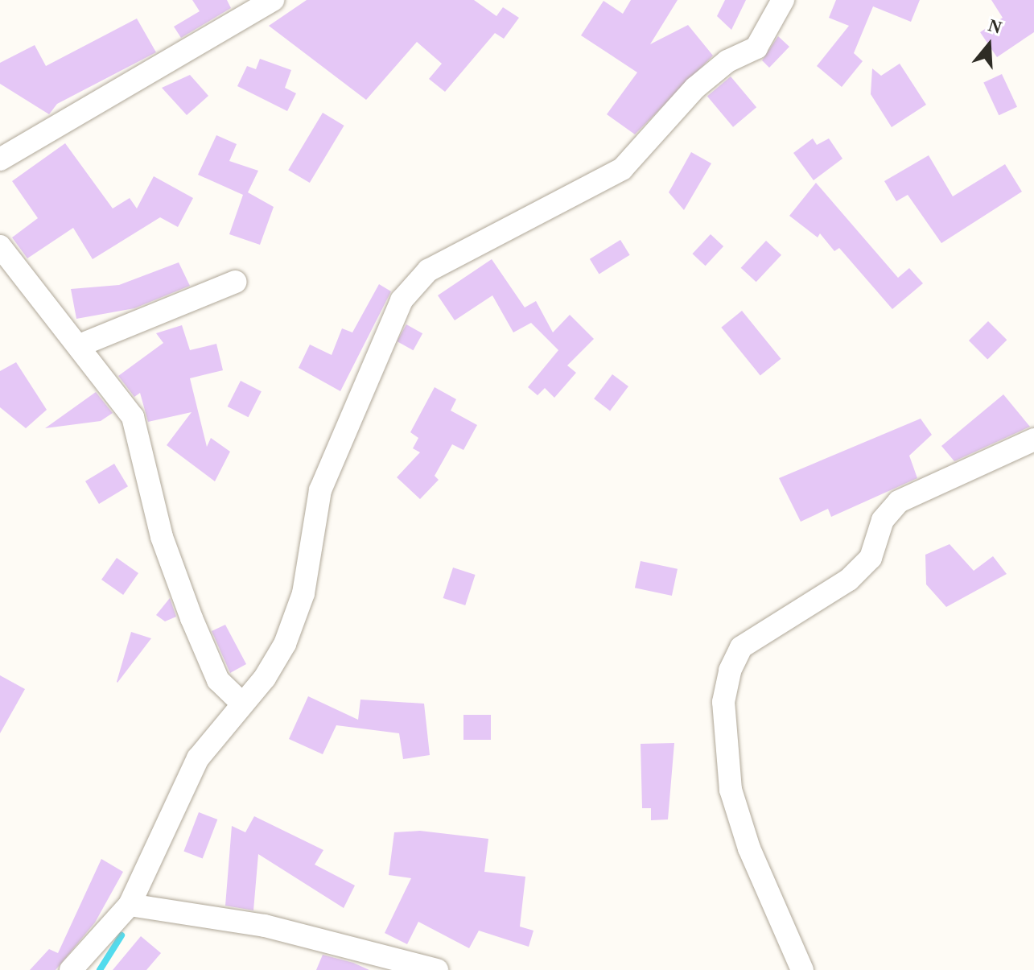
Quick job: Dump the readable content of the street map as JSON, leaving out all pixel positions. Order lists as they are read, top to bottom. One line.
{"north":"top"}
